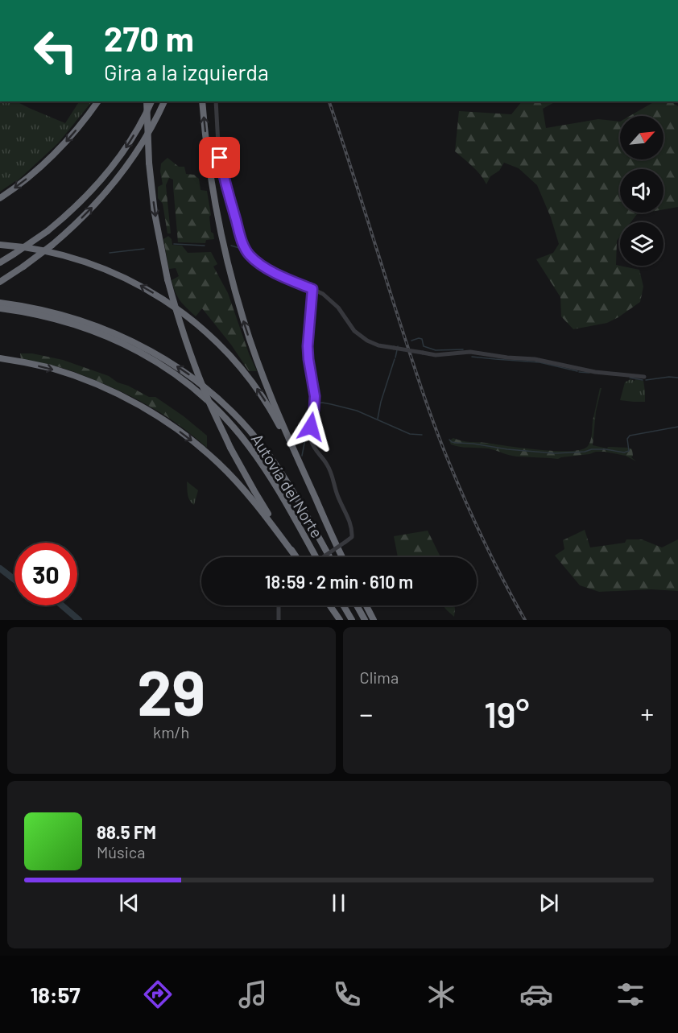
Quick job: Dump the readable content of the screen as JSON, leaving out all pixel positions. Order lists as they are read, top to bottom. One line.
{"streets":{"highway":["Autovía del Norte"]},"north":"top right","page":{"turn":["270 m","Gira a la izquierda"],"limit":"30","trip":"18:59 · 2 min · 610 m","tile":[["29","km/h"],"Clima"],"heat":["−","19°","+"],"song":["88.5 FM","Música"],"tabs":"18:57"}}
